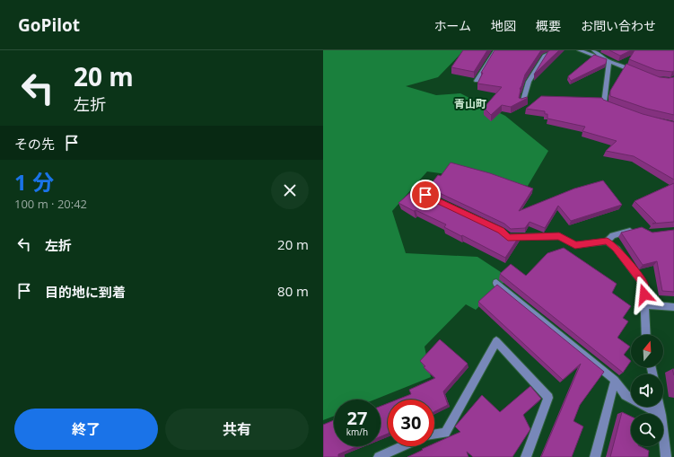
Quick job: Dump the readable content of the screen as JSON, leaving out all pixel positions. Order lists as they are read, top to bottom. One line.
{"districts":["青山町"],"north":"top","page":{"header":"GoPilot","nav":["ホーム","地図","概要","お問い合わせ"],"turn":["20 m","左折"],"then":"その先","heading":["1 分","100 m · 20:42"],"list":[{"name":"左折","value":"20 m"},{"name":"目的地に到着","value":"80 m"}],"speed":"27 km/h","limit":"30","buttons":["終了","共有"]}}
